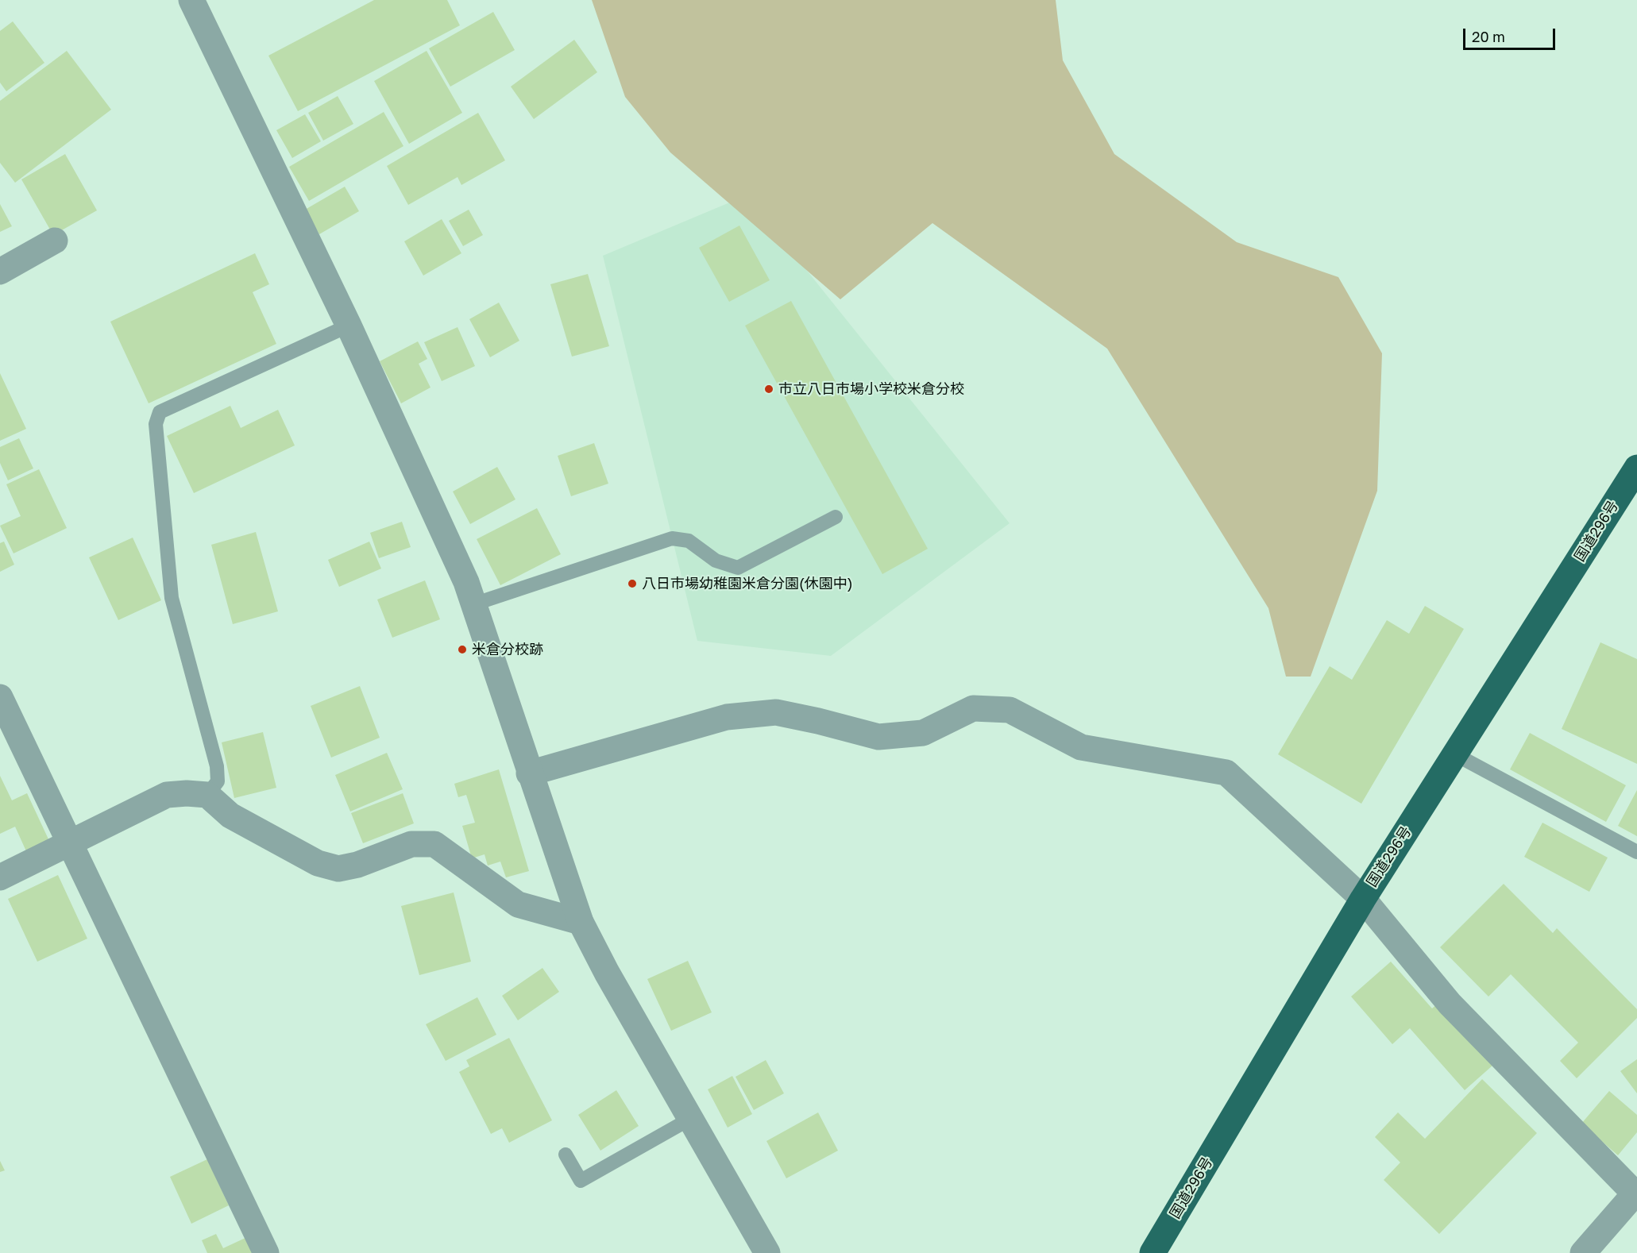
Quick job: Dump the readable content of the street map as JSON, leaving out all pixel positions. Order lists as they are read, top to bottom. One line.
{"streets":{"highway":["国道296号"]},"places":["市立八日市場小学校米倉分校","八日市場幼稚園米倉分園(休園中)","米倉分校跡"],"scale_bar":"20 m"}
